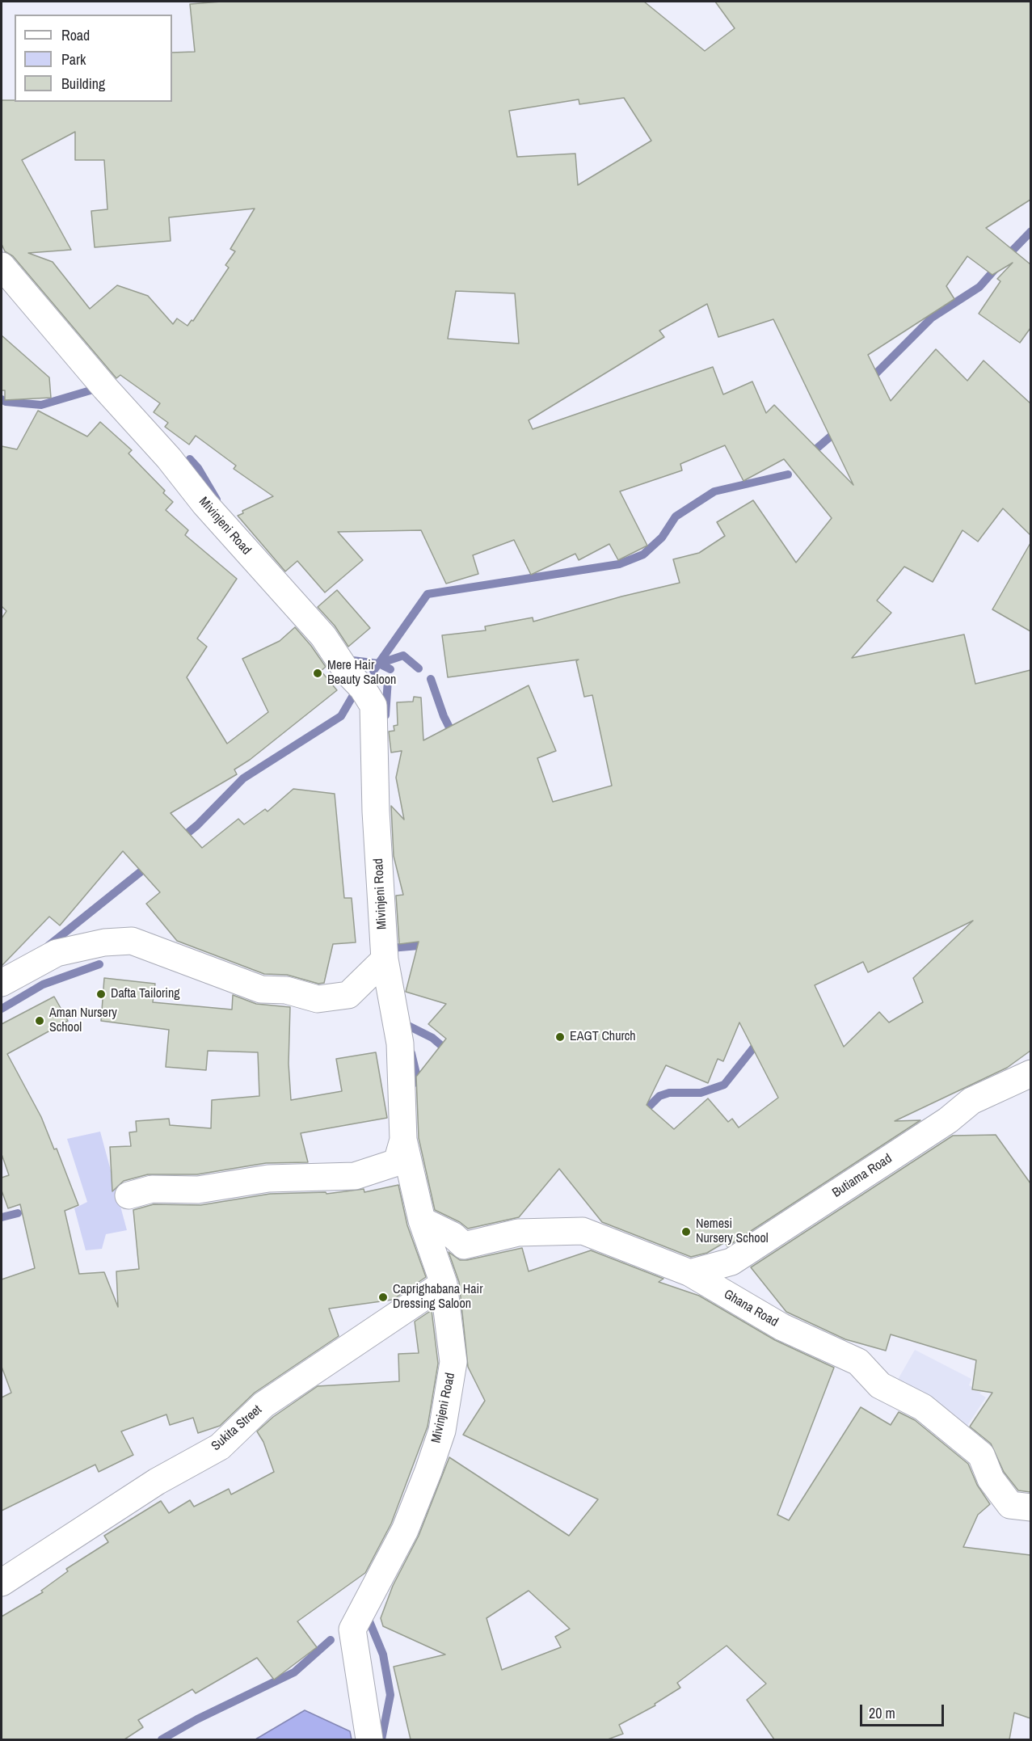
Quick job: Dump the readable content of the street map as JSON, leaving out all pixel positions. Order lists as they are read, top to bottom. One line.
{"streets":{"street":["Mivinjeni Road","Butiama Road","Ghana Road","Sukita Street"]},"crossings":[["Mivinjeni Road","Ghana Road"],["Mivinjeni Road","Sukita Street"],["Butiama Road","Ghana Road"]],"places":["Mere Hair Beauty Saloon","Dafta Tailoring","Aman Nursery School","EAGT Church","Nemesi Nursery School","Caprighabana Hair Dressing Saloon"],"legend":["Road","Park","Building"],"scale_bar":"20 m"}
